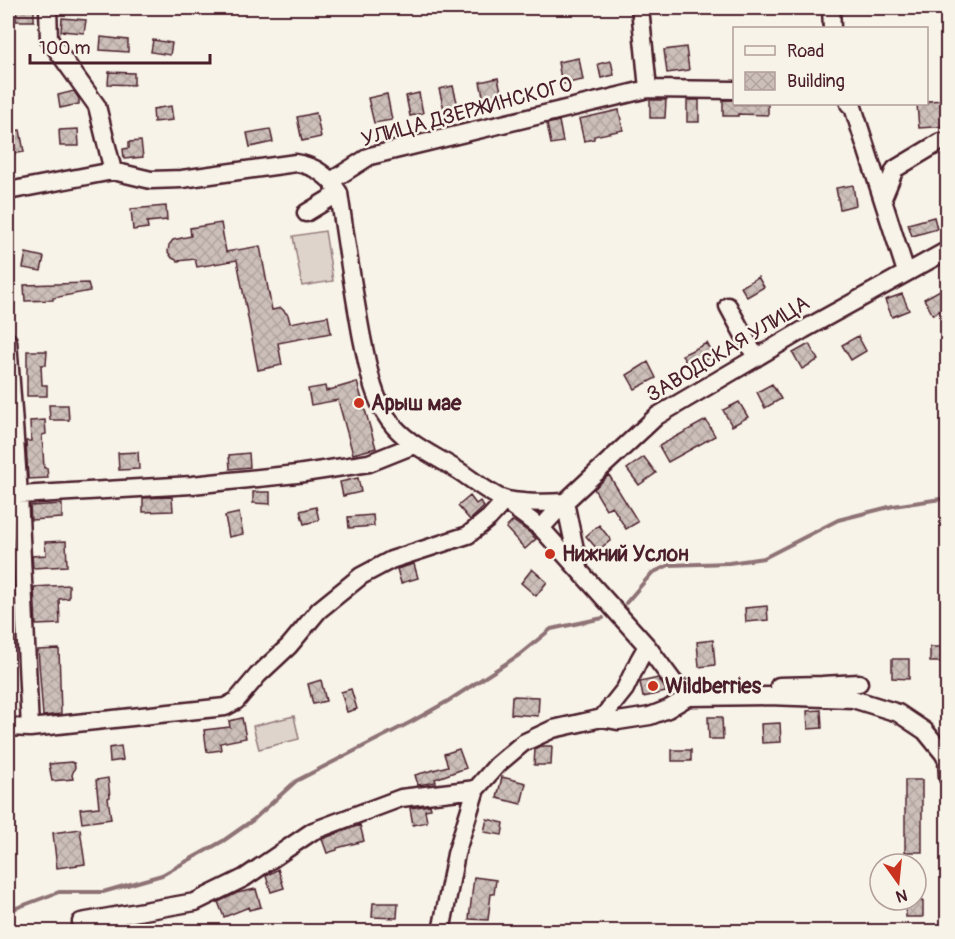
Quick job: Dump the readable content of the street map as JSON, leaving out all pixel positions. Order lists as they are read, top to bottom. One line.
{"streets":{"street":["УЛИЦА ДЗЕРЖИНСКОГО","ЗАВОДСКАЯ УЛИЦА"]},"places":["Арыш мае","Нижний Услон","Wildberries"],"legend":["Road","Building"],"scale_bar":"100 m","north":"bottom"}
